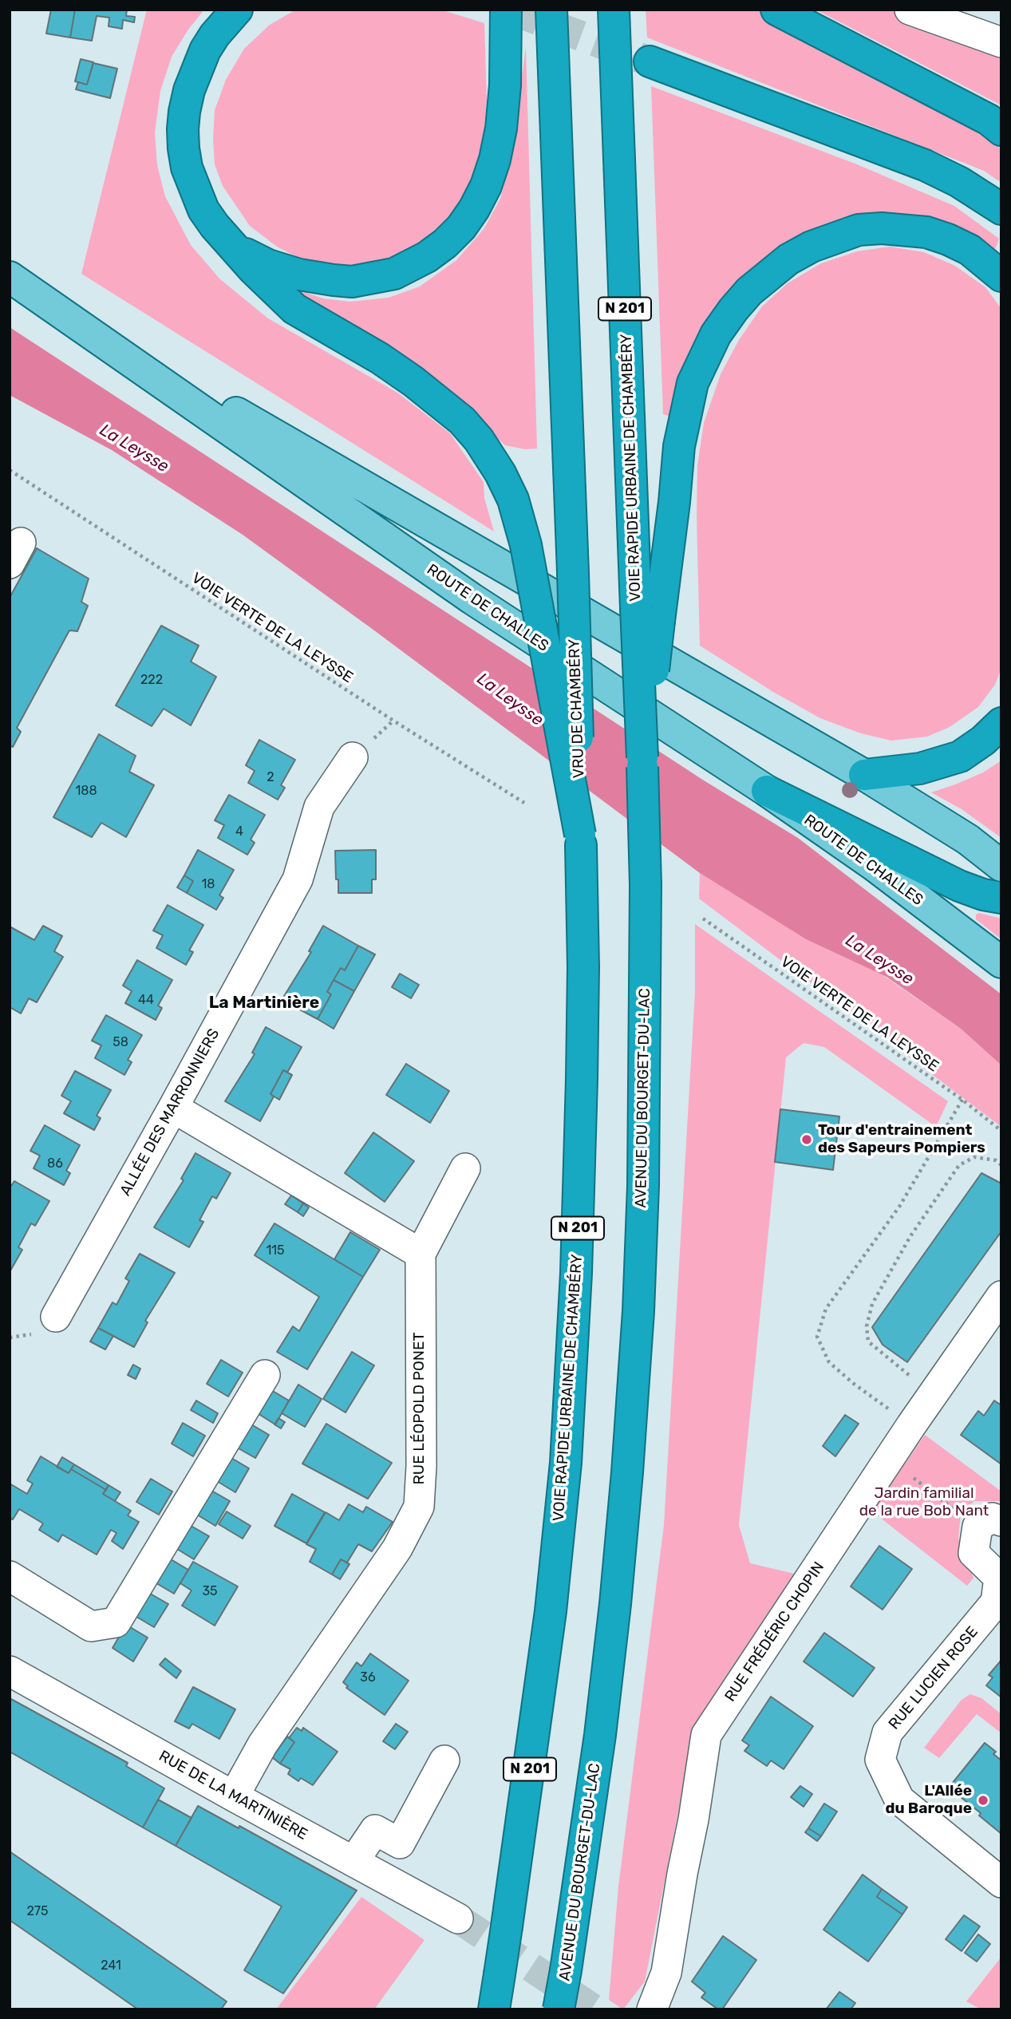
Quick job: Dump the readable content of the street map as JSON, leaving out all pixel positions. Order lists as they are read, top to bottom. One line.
{"streets":{"highway":["N 201","VOIE RAPIDE URBAINE DE CHAMBÉRY","VRU DE CHAMBÉRY","AVENUE DU BOURGET-DU-LAC"],"main road":["ROUTE DE CHALLES"],"street":["ALLÉE DES MARRONNIERS","RUE LÉOPOLD PONET","RUE FRÉDÉRIC CHOPIN","RUE LUCIEN ROSE","RUE DE LA MARTINIÈRE"],"path":["VOIE VERTE DE LA LEYSSE"]},"crossings":[["VOIE RAPIDE URBAINE DE CHAMBÉRY","VRU DE CHAMBÉRY"],["VOIE RAPIDE URBAINE DE CHAMBÉRY","AVENUE DU BOURGET-DU-LAC"],["RUE LÉOPOLD PONET","RUE DE LA MARTINIÈRE"]],"districts":["La Martinière"],"water":["La Leysse"],"parks":["Jardin familial de la rue Bob Nant"],"places":["Tour d'entrainement des Sapeurs Pompiers","L'Allée du Baroque"],"house_numbers":["222","2","188","4","18","44","58","86","115","35","36","275","241"]}
